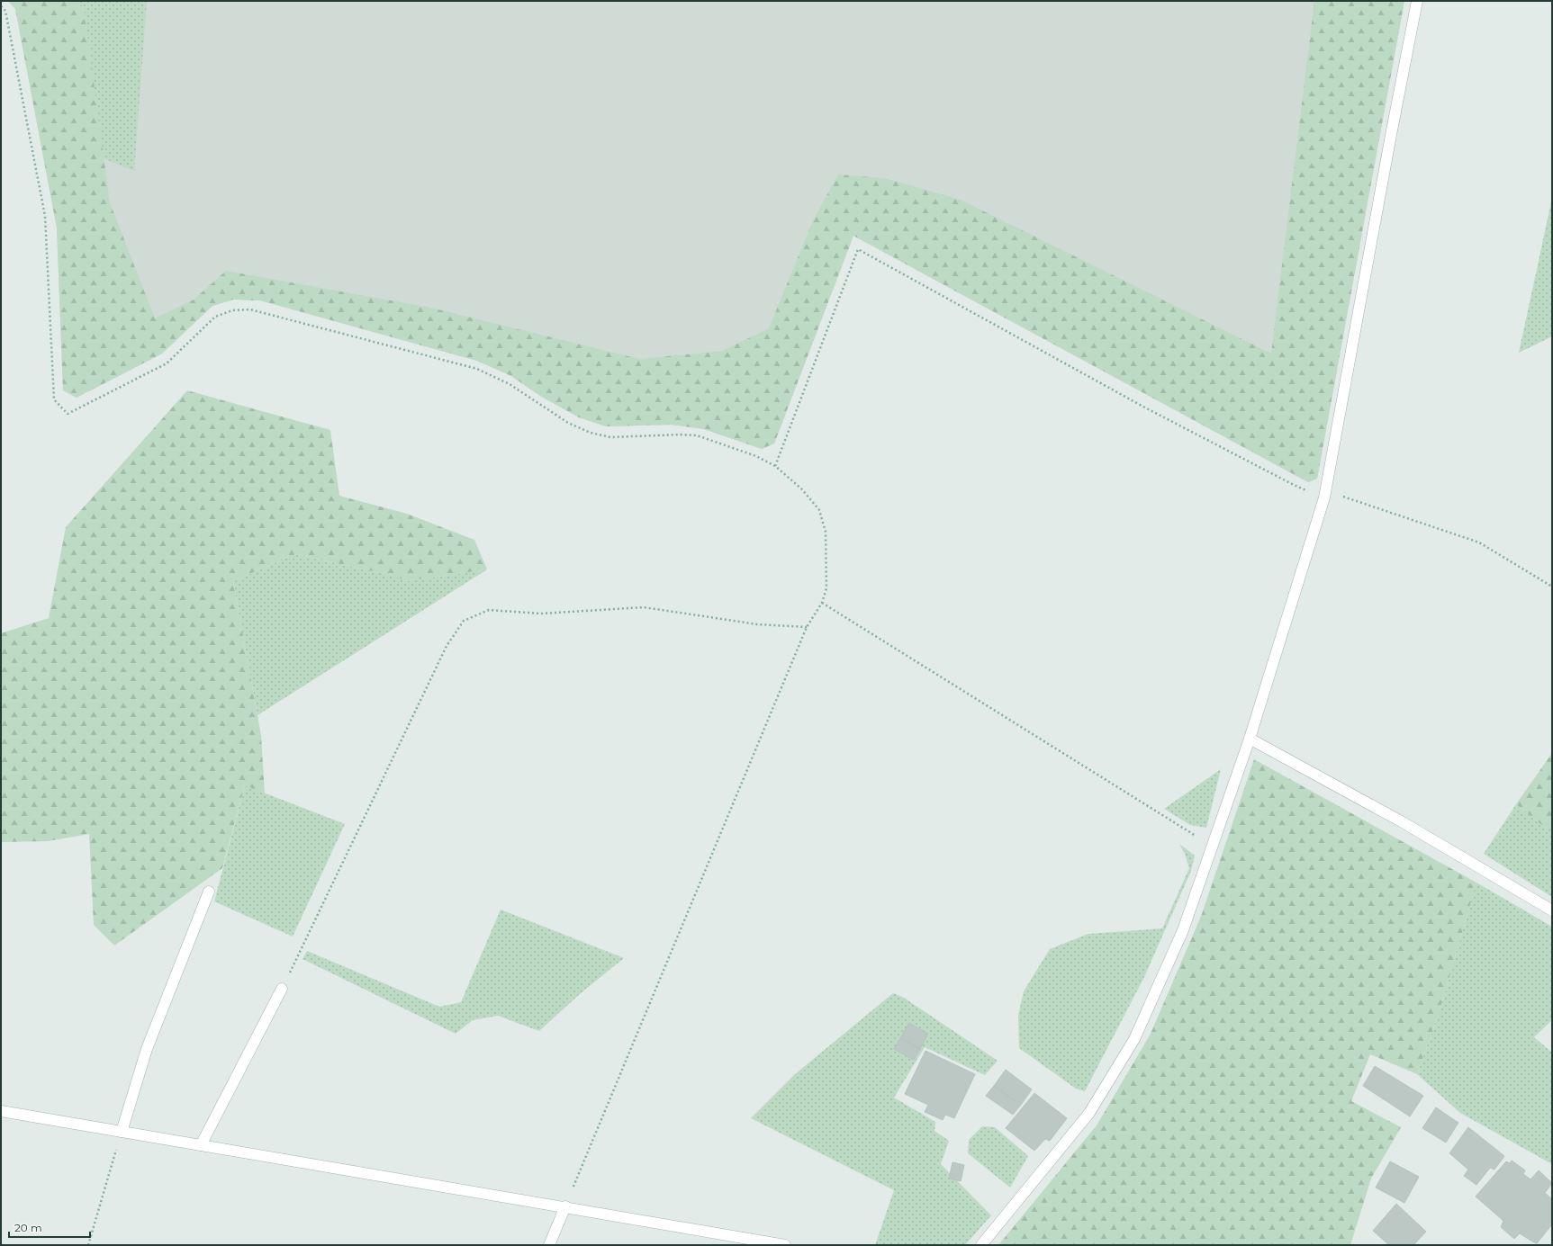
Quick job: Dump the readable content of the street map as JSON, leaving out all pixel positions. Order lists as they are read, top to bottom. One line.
{"scale_bar":"20 m"}
